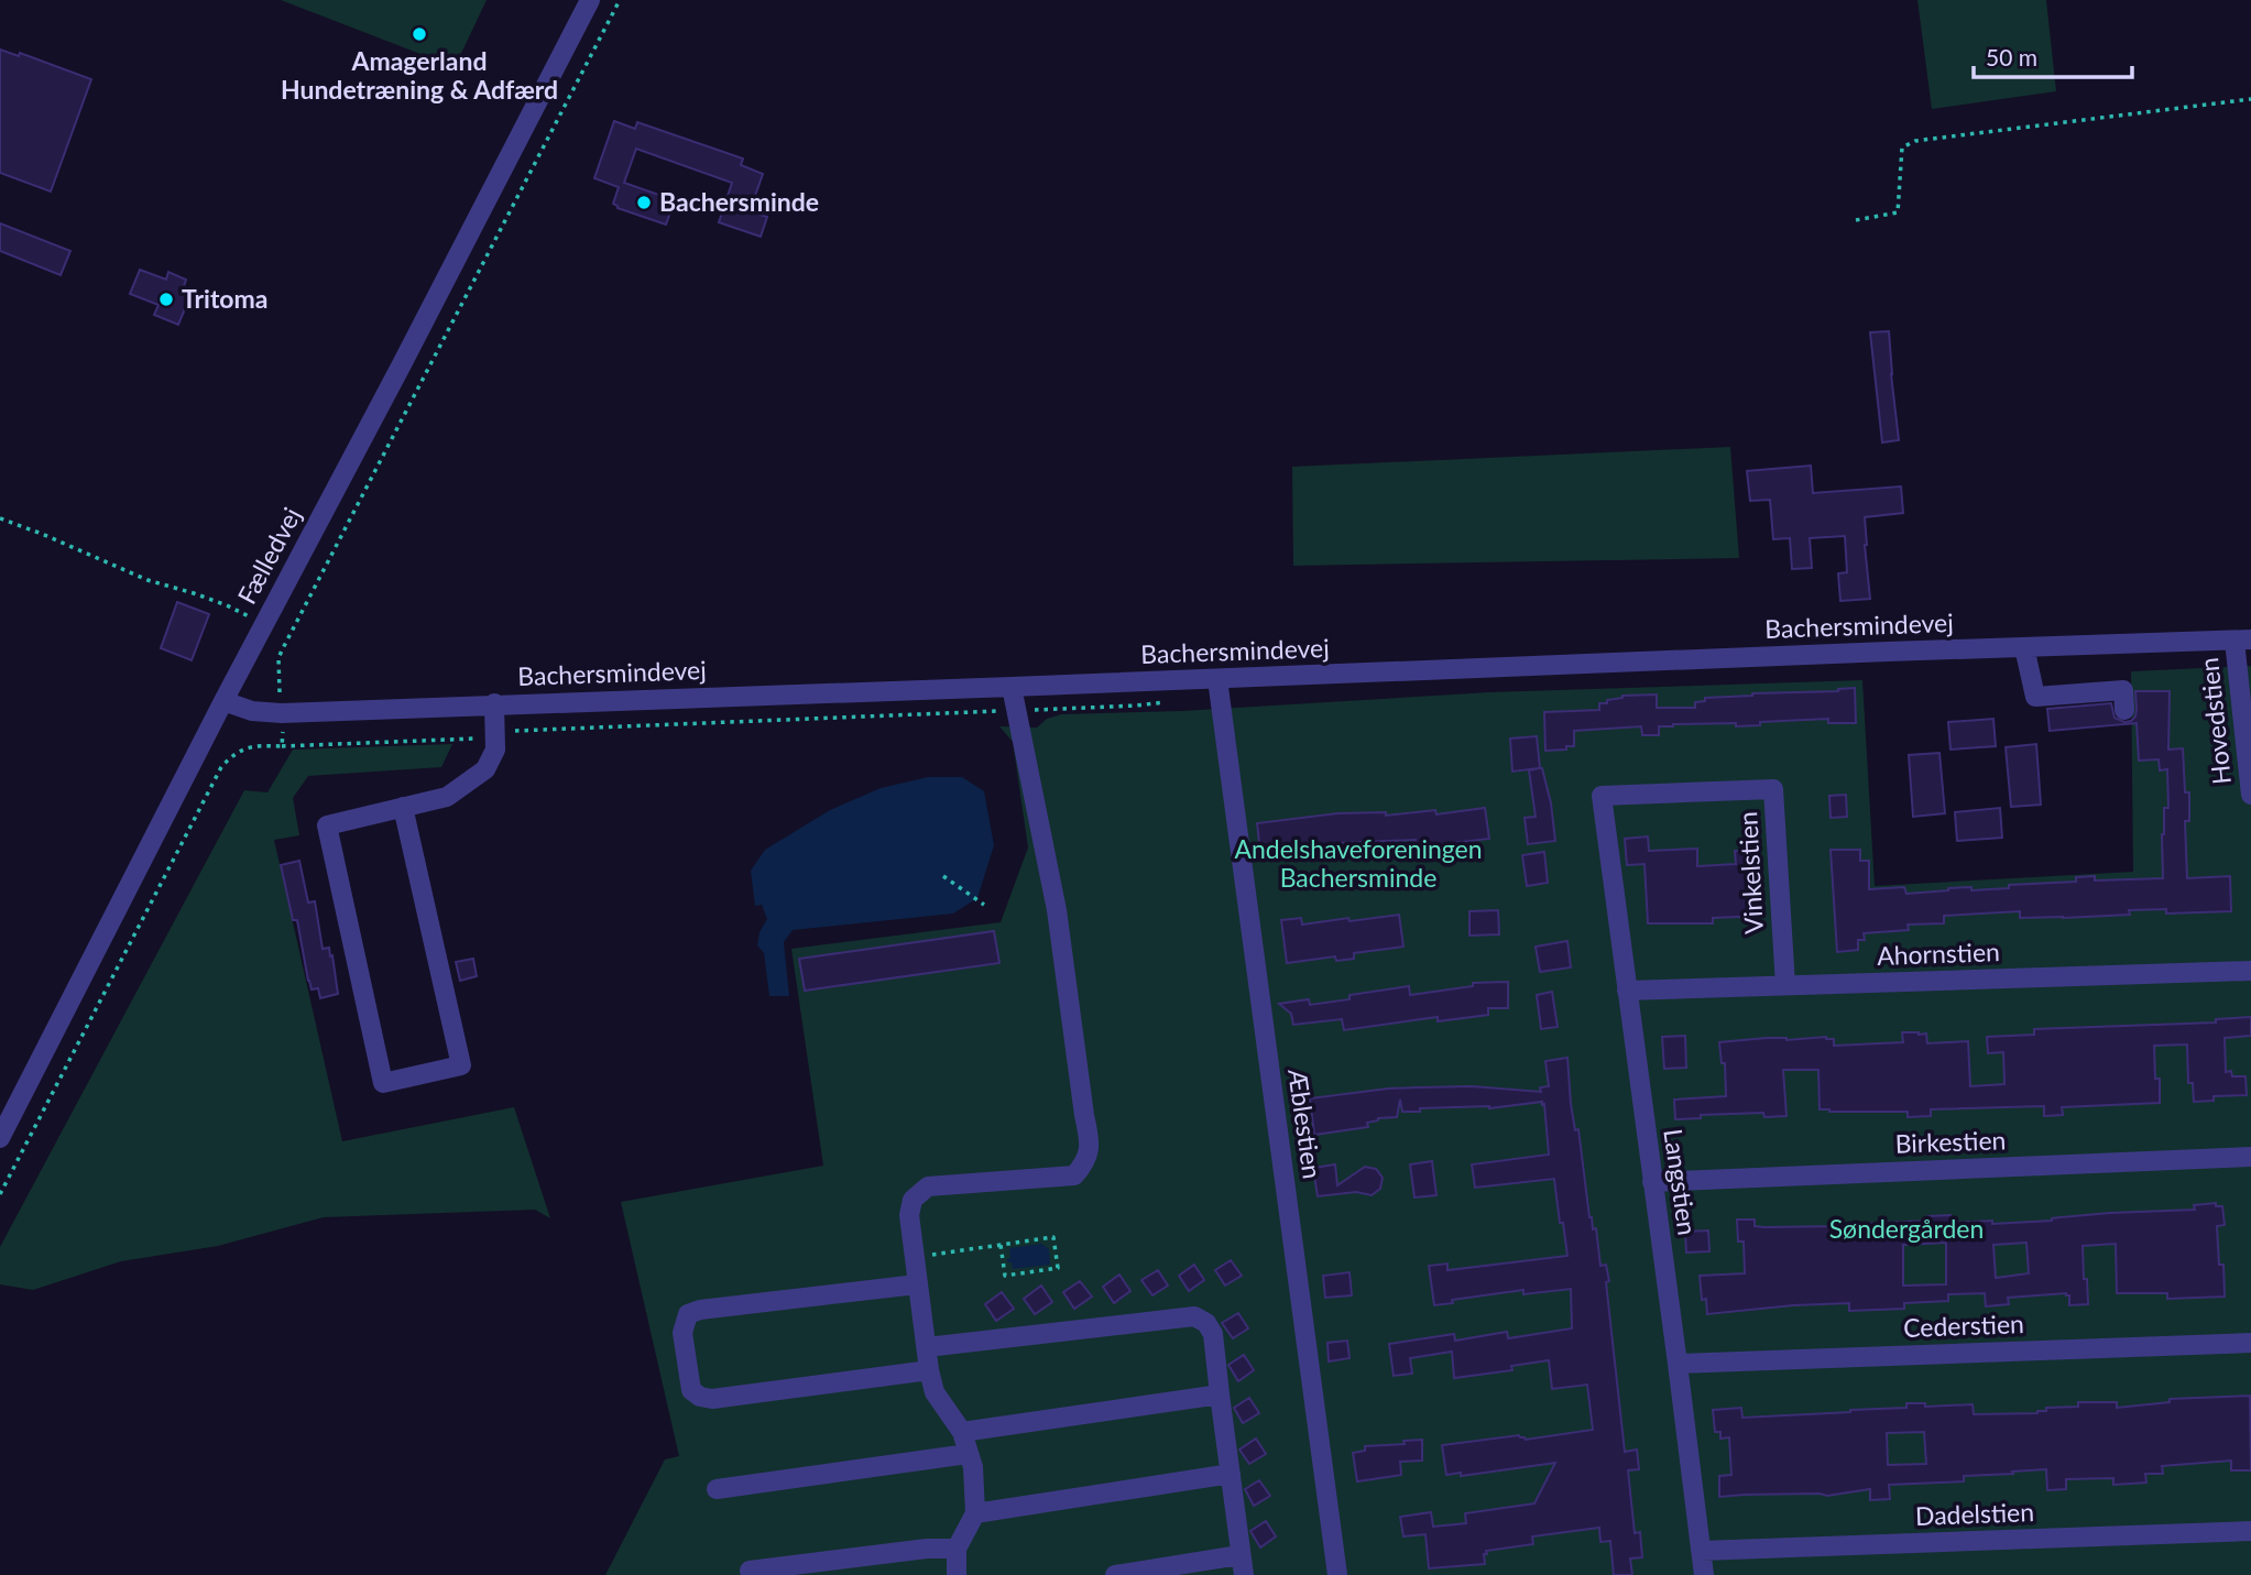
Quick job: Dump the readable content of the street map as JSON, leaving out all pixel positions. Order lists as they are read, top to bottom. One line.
{"streets":{"street":["Fælledvej","Bachersmindevej","Hovedstien","Vinkelstien","Ahornstien","Æblestien","Birkestien","Langstien","Cederstien","Dadelstien"]},"crossings":[["Fælledvej","Bachersmindevej"],["Bachersmindevej","Hovedstien"],["Bachersmindevej","Æblestien"],["Vinkelstien","Ahornstien"],["Vinkelstien","Langstien"],["Ahornstien","Langstien"],["Birkestien","Langstien"],["Langstien","Cederstien"],["Langstien","Dadelstien"]],"parks":["Andelshaveforeningen Bachersminde","Søndergården"],"places":["Amagerland Hundetræning & Adfærd","Bachersminde","Tritoma"],"scale_bar":"50 m"}
